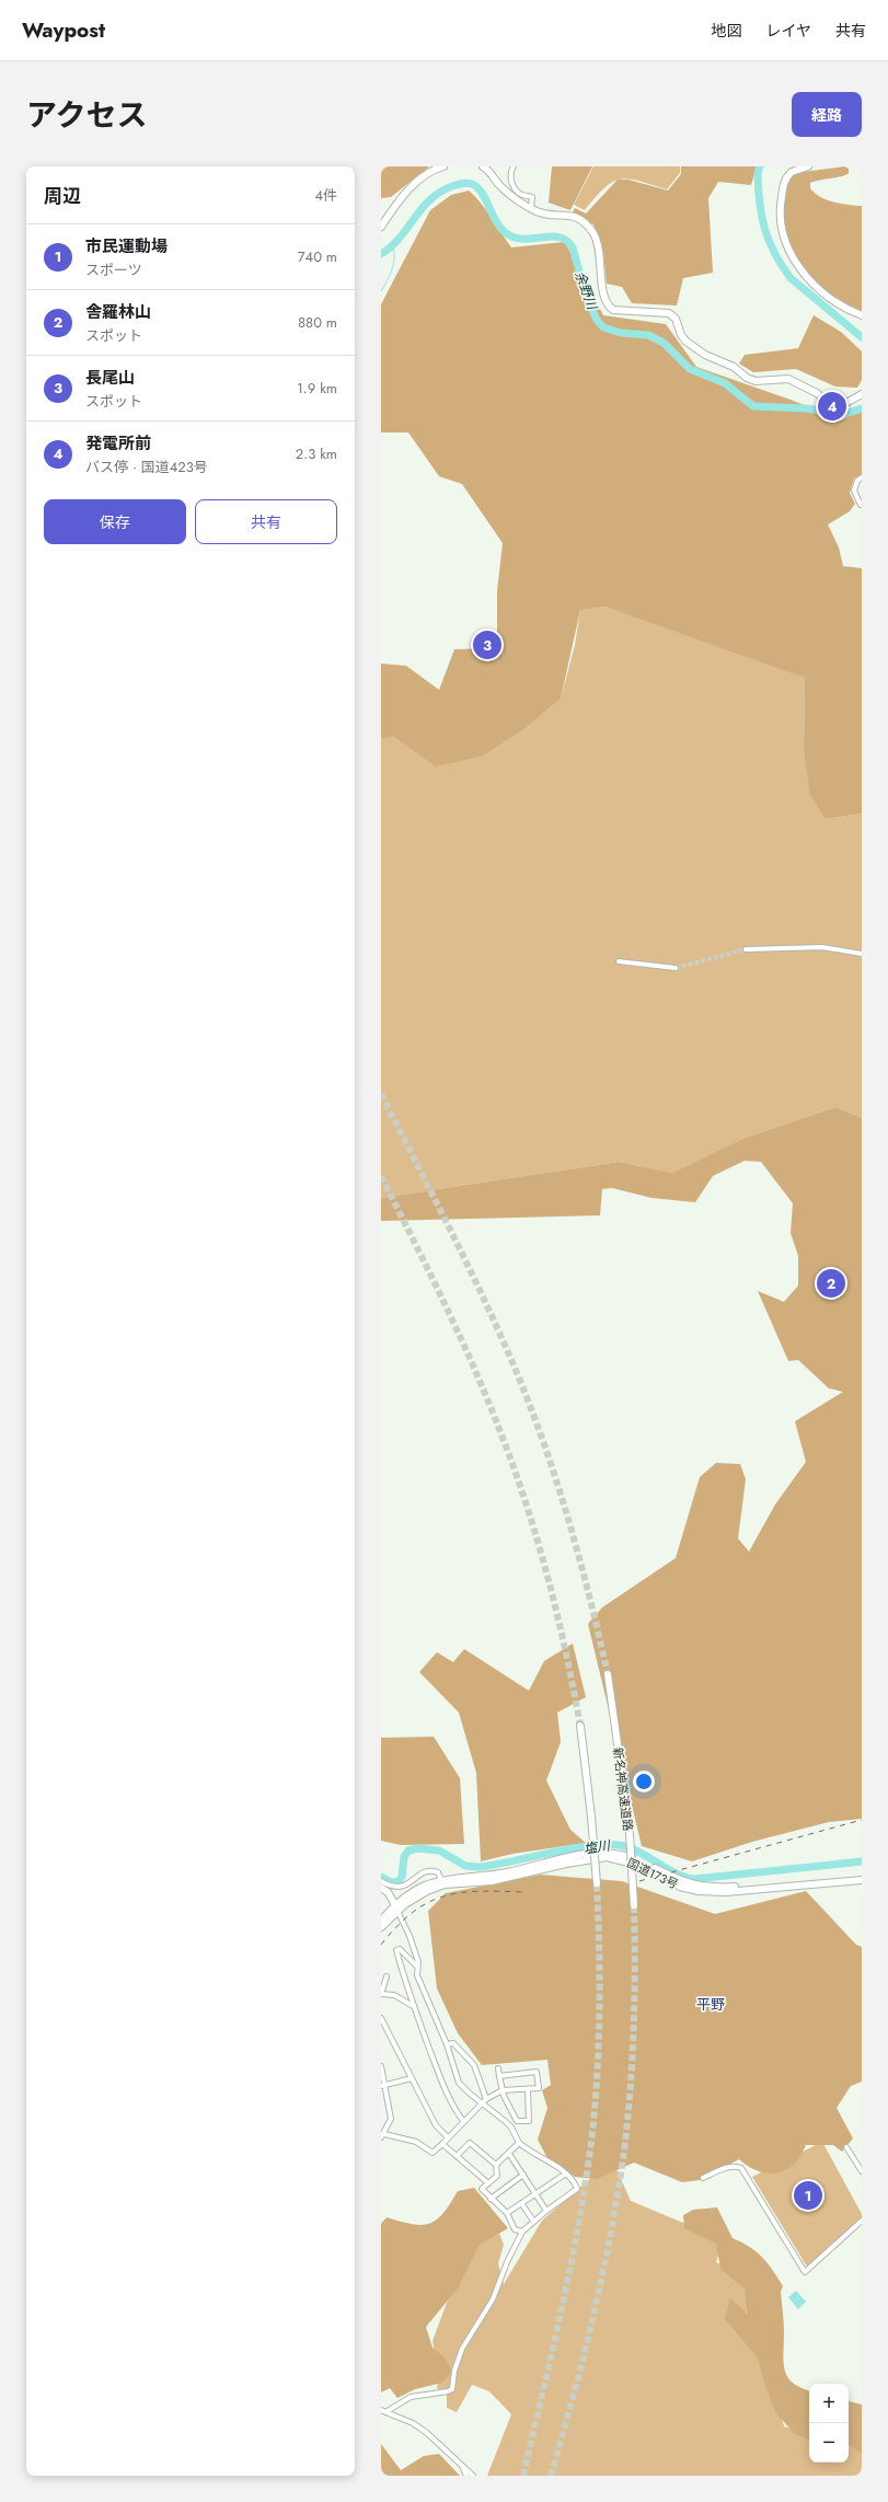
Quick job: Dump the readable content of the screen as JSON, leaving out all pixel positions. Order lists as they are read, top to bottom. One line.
{"streets":{"highway":["新名神高速道路","国道173号"]},"districts":["平野"],"water":["余野川","塩川"],"page":{"header":"Waypost","nav":["地図","レイヤ","共有"],"title":"アクセス","buttons":["経路",["保存","共有"]],"heading":["周辺","4件"],"list":[{"mark":"1","name":"市民運動場","note":"スポーツ","value":"740 m"},{"mark":"2","name":"舎羅林山","note":"スポット","value":"880 m"},{"mark":"3","name":"長尾山","note":"スポット","value":"1.9 km"},{"mark":"4","name":"発電所前","note":"バス停 · 国道423号","value":"2.3 km"}],"pins":["4","3","2","1"],"map_buttons":["+","−"]}}
